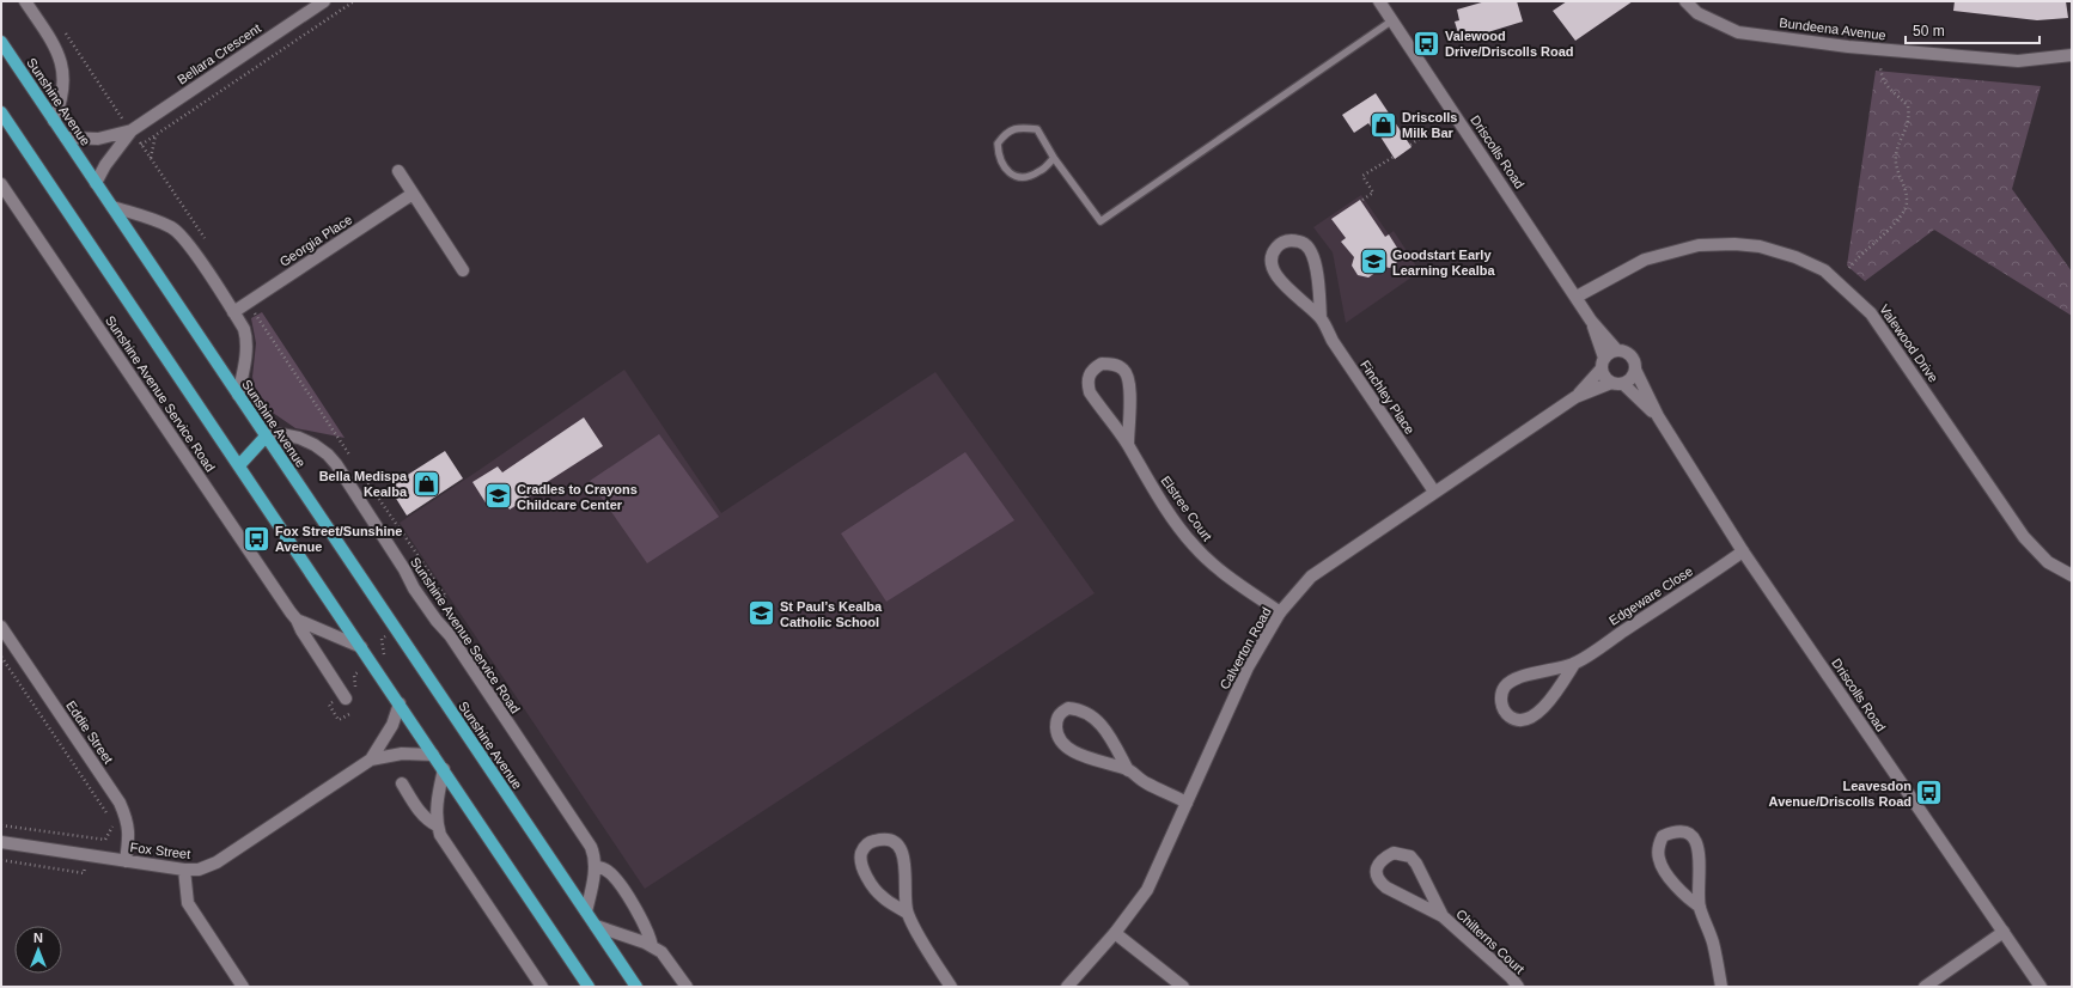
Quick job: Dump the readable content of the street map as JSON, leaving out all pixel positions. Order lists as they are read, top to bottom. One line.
{"streets":{"main road":["Sunshine Avenue"],"street":["Bundeena Avenue","Bellara Crescent","Driscolls Road","Georgia Place","Valewood Drive","Sunshine Avenue Service Road","Finchley Place","Elstree Court","Edgeware Close","Calverton Road","Eddie Street","Fox Street","Chilterns Court"]},"crossings":[["Sunshine Avenue","Sunshine Avenue Service Road"],["Driscolls Road","Valewood Drive"],["Driscolls Road","Edgeware Close"],["Driscolls Road","Calverton Road"],["Finchley Place","Calverton Road"],["Elstree Court","Calverton Road"],["Eddie Street","Fox Street"]],"places":{"bus stop":["Valewood Drive/Driscolls Road","Fox Street/Sunshine Avenue","Leavesdon Avenue/Driscolls Road"],"shop":["Driscolls Milk Bar","Bella Medispa Kealba"],"school or university":["Goodstart Early Learning Kealba","Cradles to Crayons Childcare Center","St Paul’s Kealba Catholic School"]},"scale_bar":"50 m","north":"top"}
